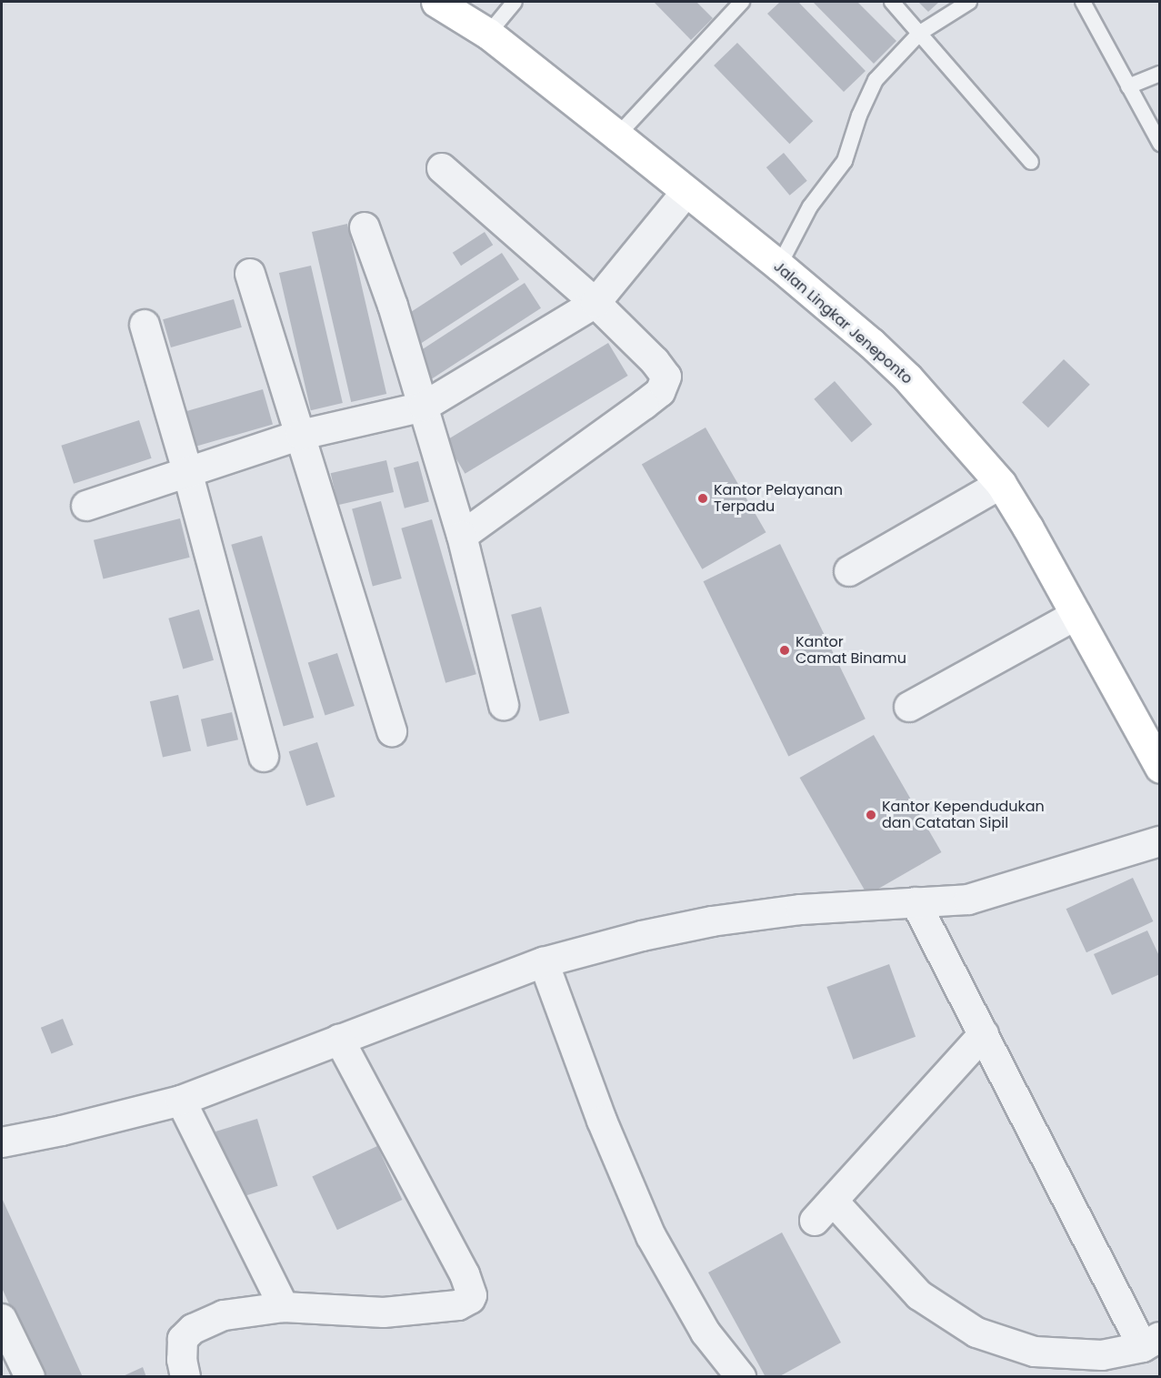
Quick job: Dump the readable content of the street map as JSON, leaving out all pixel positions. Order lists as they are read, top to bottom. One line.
{"streets":{"main road":["Jalan Lingkar Jeneponto"]},"places":["Kantor Pelayanan Terpadu","Kantor Camat Binamu","Kantor Kependudukan dan Catatan Sipil"]}
